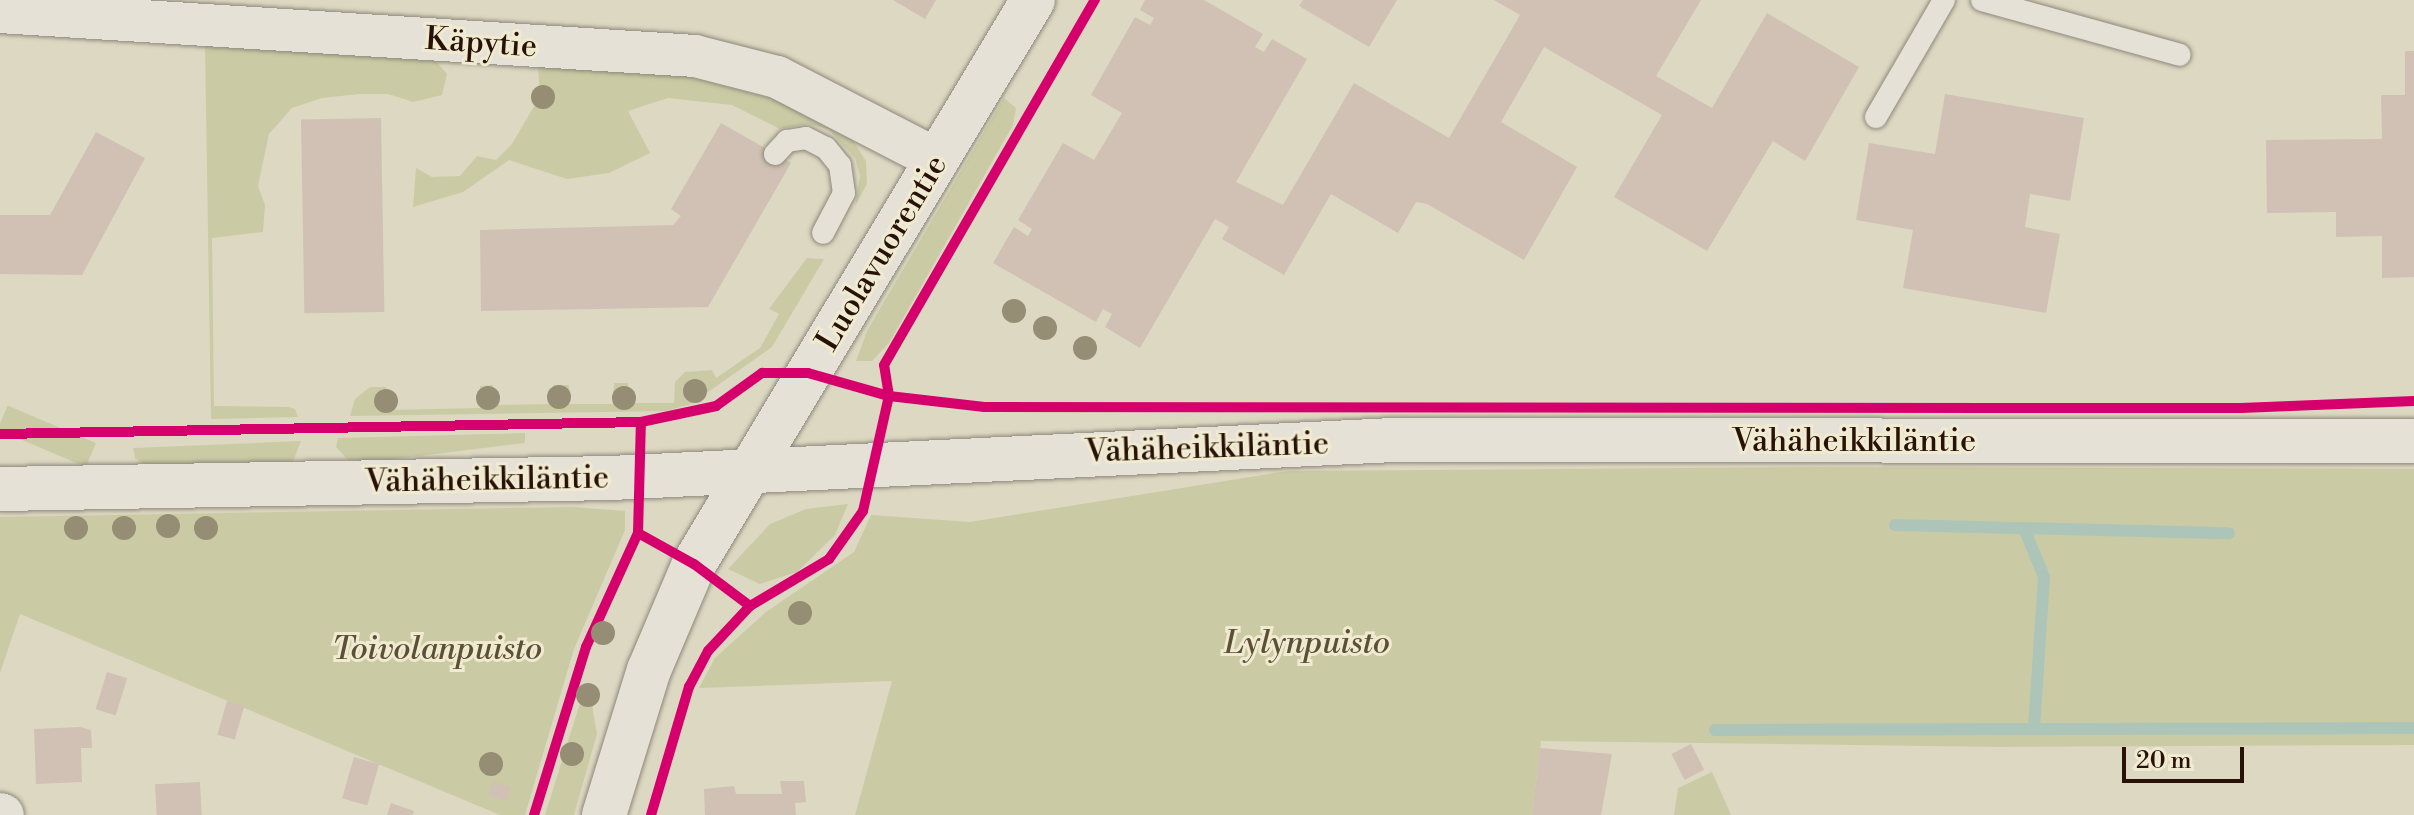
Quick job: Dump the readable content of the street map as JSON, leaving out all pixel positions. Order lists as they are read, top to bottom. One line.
{"streets":{"street":["Käpytie","Luolavuorentie","Vähäheikkiläntie"]},"crossings":[["Käpytie","Luolavuorentie"],["Luolavuorentie","Vähäheikkiläntie"]],"parks":["Lylynpuisto","Toivolanpuisto"],"scale_bar":"20 m"}
